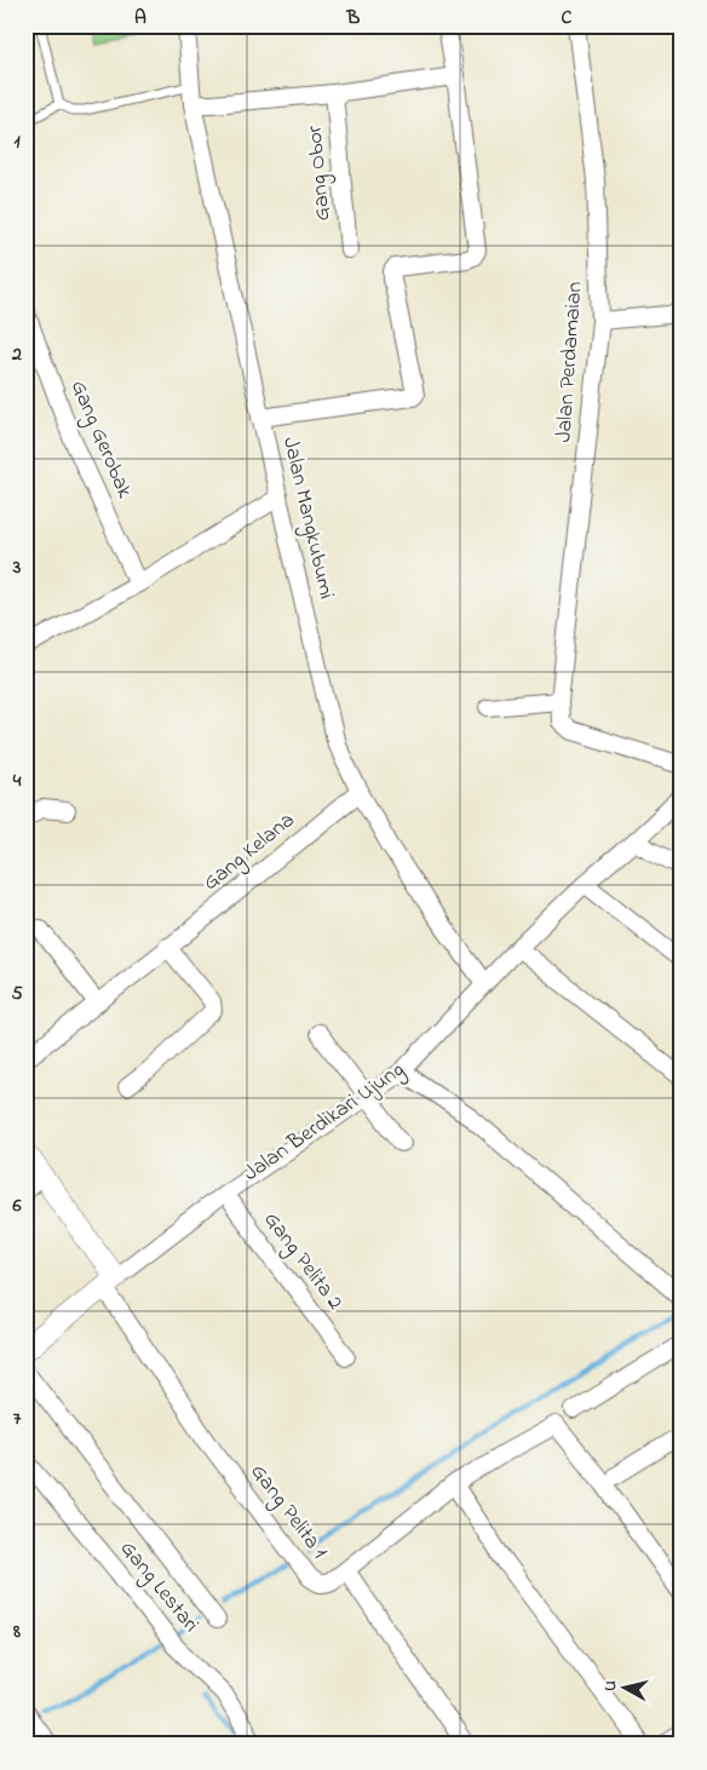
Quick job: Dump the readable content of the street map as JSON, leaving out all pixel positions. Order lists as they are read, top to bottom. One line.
{"streets":{"street":["Gang Obor","Jalan Perdamaian","Gang Gerobak","Jalan Mangkubumi","Gang Kelana","Jalan Berdikari Ujung","Gang Pelita 2","Gang Pelita 1","Gang Lestari"]},"crossings":[["Jalan Mangkubumi","Gang Kelana"],["Jalan Mangkubumi","Jalan Berdikari Ujung"],["Jalan Berdikari Ujung","Gang Pelita 2"],["Jalan Berdikari Ujung","Gang Pelita 1"]],"north":"left","grid":{"columns":["A","B","C"],"rows":["1","2","3","4","5","6","7","8"]}}
